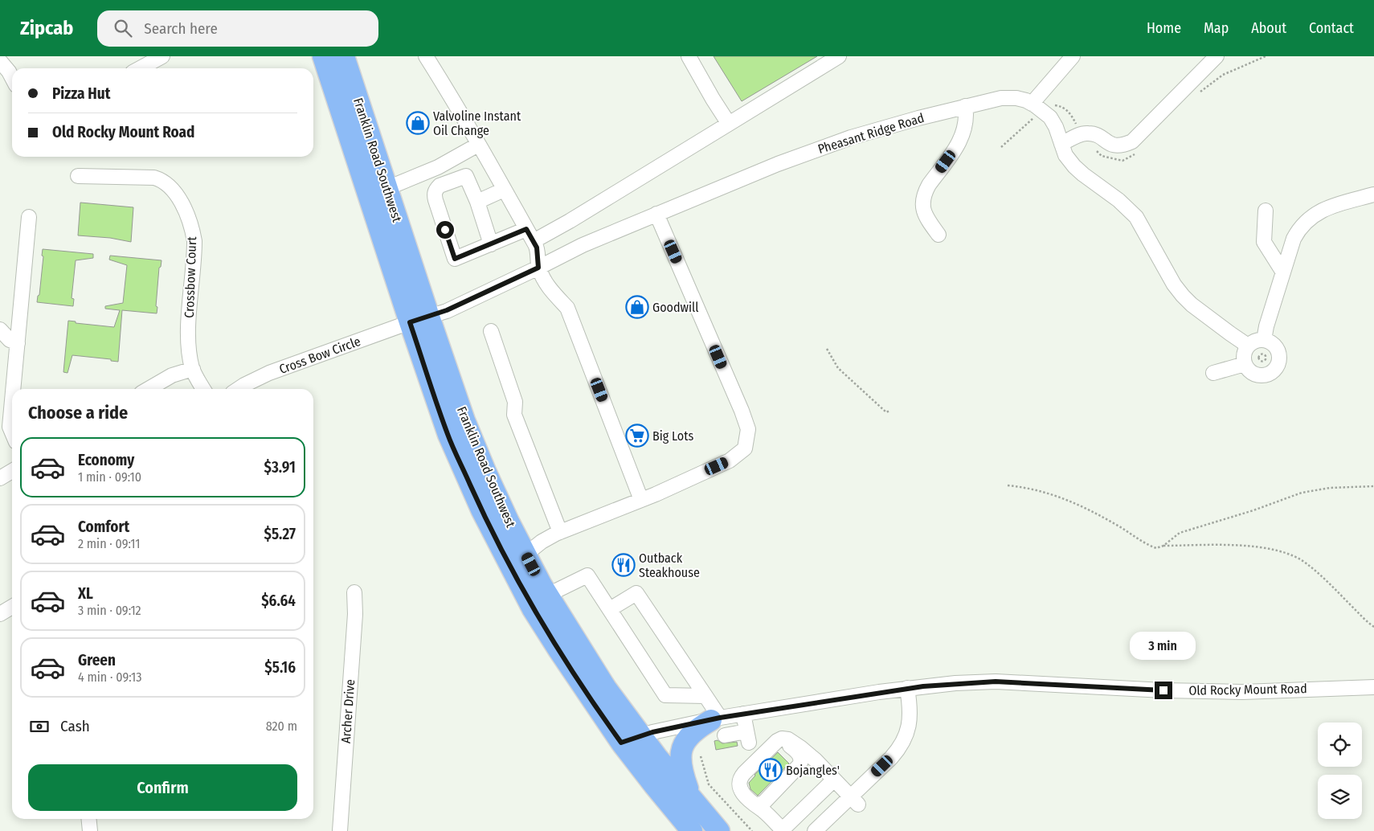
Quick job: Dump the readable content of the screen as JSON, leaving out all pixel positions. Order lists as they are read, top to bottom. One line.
{"streets":{"highway":["Franklin Road Southwest"],"street":["Pheasant Ridge Road","Crossbow Court","Cross Bow Circle","Old Rocky Mount Road","Archer Drive"]},"crossings":[["Pheasant Ridge Road","Franklin Road Southwest"],["Pheasant Ridge Road","Cross Bow Circle"],["Franklin Road Southwest","Cross Bow Circle"],["Franklin Road Southwest","Old Rocky Mount Road"]],"places":{"shop":["Valvoline Instant Oil Change","Goodwill"],"supermarket":["Big Lots"],"restaurant":["Outback Steakhouse","Bojangles'"]},"page":{"header":"Zipcab","search":"Search here","nav":["Home","Map","About","Contact"],"banner":["Pizza Hut","Old Rocky Mount Road"],"heading":"Choose a ride","list":[{"name":"Economy","note":"1 min · 09:10","value":"$3.91"},{"name":"Comfort","note":"2 min · 09:11","value":"$5.27"},{"name":"XL","note":"3 min · 09:12","value":"$6.64"},{"name":"Green","note":"4 min · 09:13","value":"$5.16"}],"bubble":"3 min","pay":["Cash","820 m"],"buttons":"Confirm"}}
